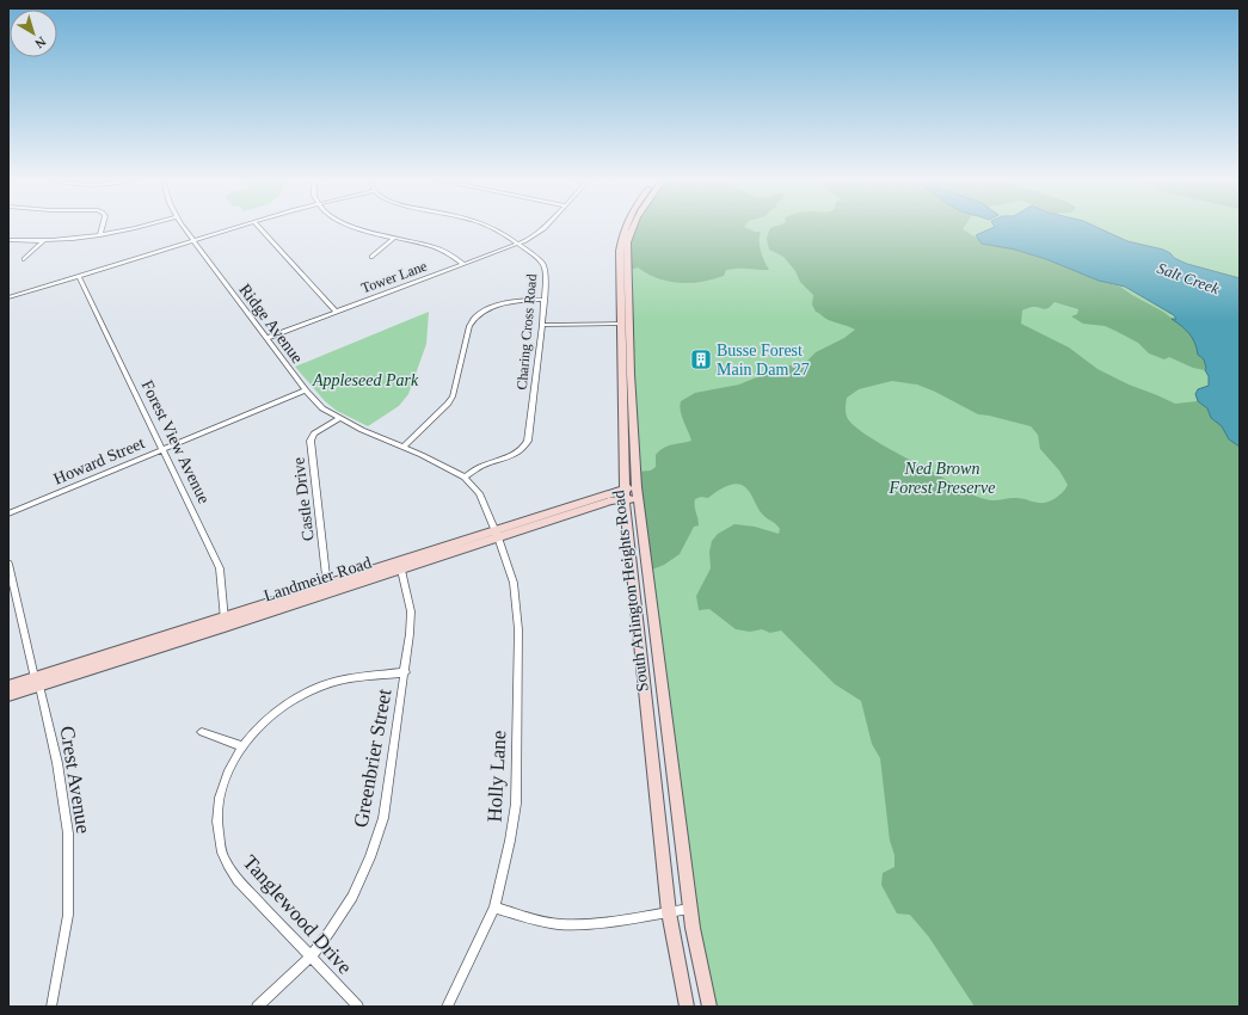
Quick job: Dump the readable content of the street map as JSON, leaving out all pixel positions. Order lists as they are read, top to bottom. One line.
{"streets":{"main road":["Landmeier Road","South Arlington Heights Road"],"street":["Tower Lane","Ridge Avenue","Charing Cross Road","Forest View Avenue","Howard Street","Castle Drive","Greenbrier Street","Holly Lane","Crest Avenue","Tanglewood Drive"]},"crossings":[["Tower Lane","Ridge Avenue"],["Tower Lane","Charing Cross Road"],["Ridge Avenue","Charing Cross Road"],["Ridge Avenue","Howard Street"],["Ridge Avenue","Castle Drive"],["Ridge Avenue","Landmeier Road"],["Ridge Avenue","Holly Lane"],["Forest View Avenue","Howard Street"],["Forest View Avenue","Landmeier Road"],["Castle Drive","Landmeier Road"],["Landmeier Road","South Arlington Heights Road"],["Landmeier Road","Greenbrier Street"],["Landmeier Road","Holly Lane"],["Landmeier Road","Crest Avenue"],["Greenbrier Street","Tanglewood Drive"]],"water":["Salt Creek"],"parks":["Appleseed Park","Ned Brown Forest Preserve"],"places":{"building":["Busse Forest Main Dam 27"]},"north":"bottom right"}
